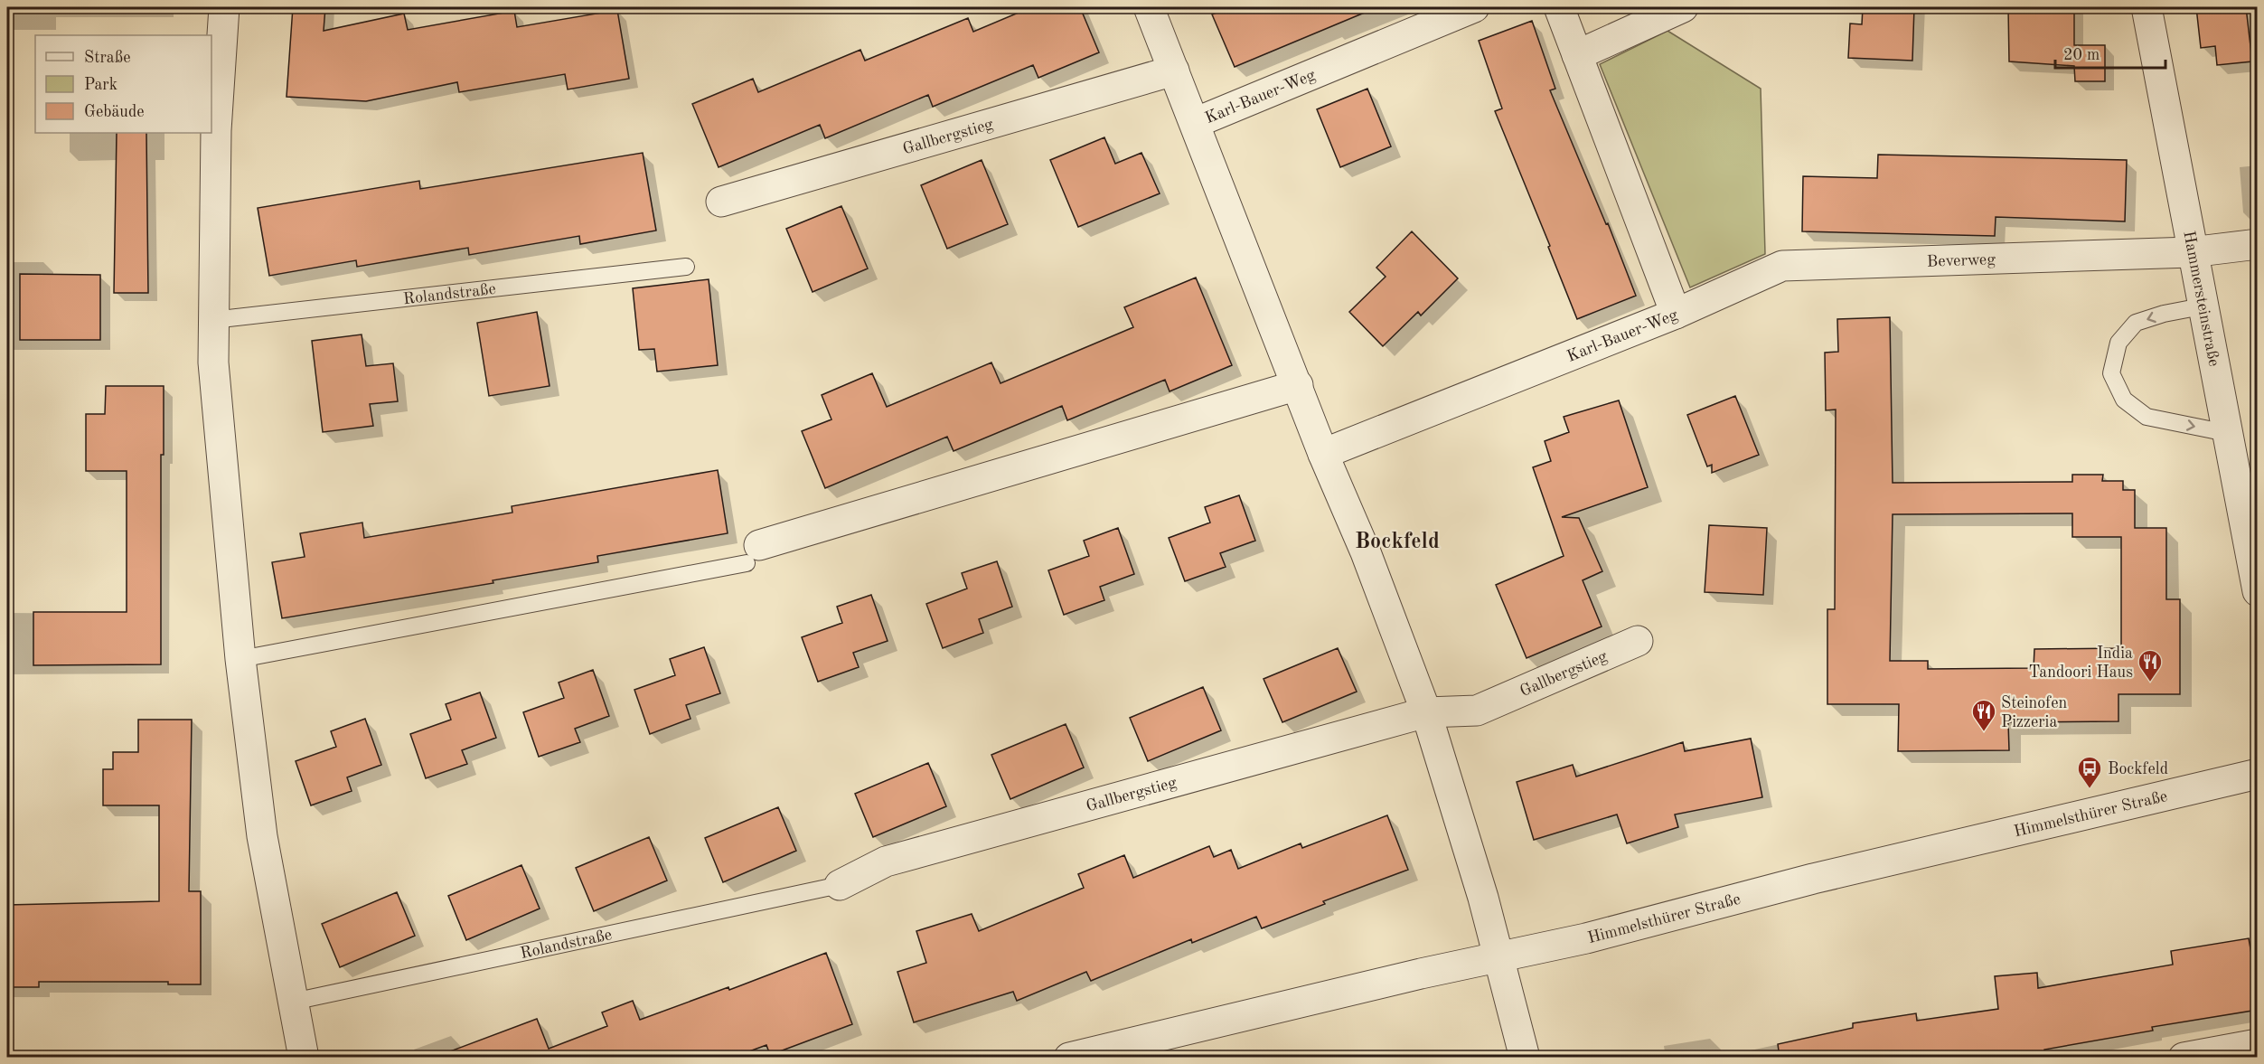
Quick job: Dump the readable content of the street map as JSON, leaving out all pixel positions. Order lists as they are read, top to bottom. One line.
{"streets":{"street":["Karl-Bauer-Weg","Gallbergstieg","Beverweg","Hammersteinstraße","Himmelsthürer Straße"],"lane":["Rolandstraße"]},"crossings":[["Karl-Bauer-Weg","Beverweg"],["Gallbergstieg","Rolandstraße"],["Beverweg","Hammersteinstraße"]],"districts":["Bockfeld"],"places":{"restaurant":["India Tandoori Haus","Steinofen Pizzeria"],"bus stop":["Bockfeld"]},"legend":["Straße","Park","Gebäude"],"scale_bar":"20 m"}
